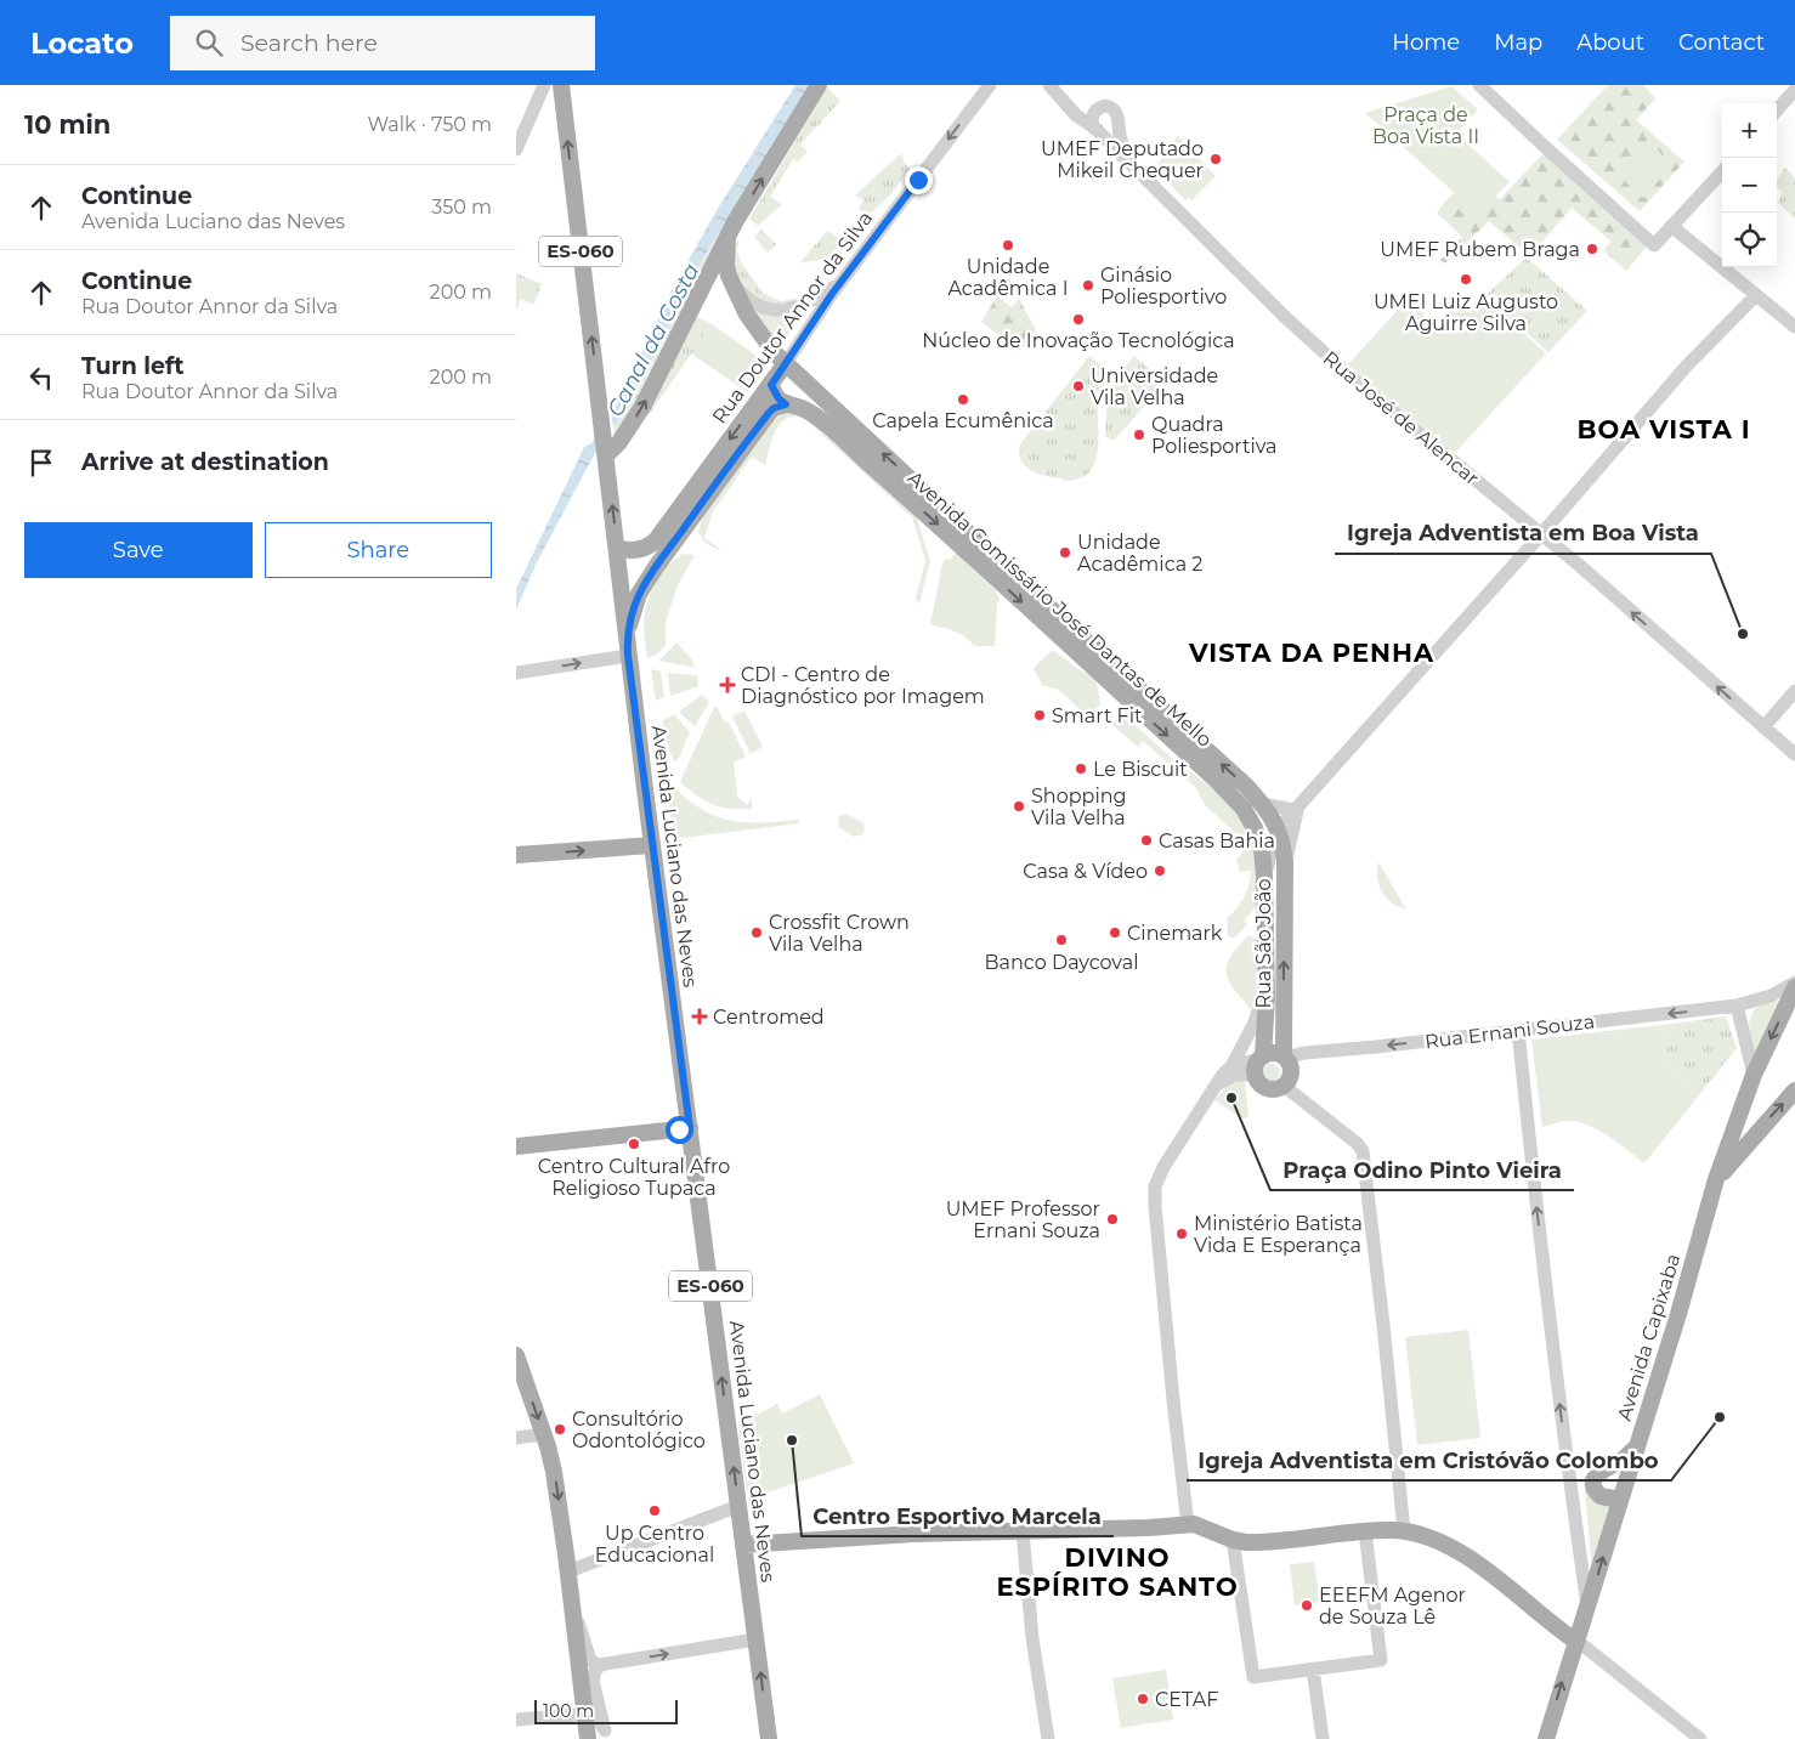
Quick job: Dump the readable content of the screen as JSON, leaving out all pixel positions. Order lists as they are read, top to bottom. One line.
{"streets":{"main road":["ES-060","Rua Doutor Annor da Silva","Avenida Comissário José Dantas de Mello","Avenida Luciano das Neves","Rua São João","Avenida Capixaba"],"street":["Rua José de Alencar","Rua Ernani Souza"]},"crossings":[["Rua Doutor Annor da Silva","Avenida Comissário José Dantas de Mello"],["Rua Doutor Annor da Silva","Avenida Luciano das Neves"],["Avenida Comissário José Dantas de Mello","Rua São João"],["Rua São João","Rua Ernani Souza"]],"one_way":["Rua Doutor Annor da Silva","Avenida Luciano das Neves","Rua Ernani Souza"],"districts":["BOA VISTA I","VISTA DA PENHA","DIVINO ESPÍRITO SANTO"],"water":["Canal da Costa"],"parks":["Praça de Boa Vista II"],"places":{"other":["UMEF Deputado Mikeil Chequer","Unidade Acadêmica I","UMEF Rubem Braga","UMEI Luiz Augusto Aguirre Silva","Ginásio Poliesportivo","Núcleo de Inovação Tecnológica","Universidade Vila Velha","Capela Ecumênica","Quadra Poliesportiva","Unidade Acadêmica 2","Igreja Adventista em Boa Vista","Smart Fit","Le Biscuit","Shopping Vila Velha","Casas Bahia","Casa & Vídeo","Crossfit Crown Vila Velha","Cinemark","Banco Daycoval","Praça Odino Pinto Vieira","Centro Cultural Afro Religioso Tupaca","UMEF Professor Ernani Souza","Ministério Batista Vida E Esperança","Igreja Adventista em Cristóvão Colombo","Consultório Odontológico","Centro Esportivo Marcela","Up Centro Educacional","EEEFM Agenor de Souza Lê","CETAF"],"health":["CDI - Centro de Diagnóstico por Imagem","Centromed"]},"scale_bar":"100 m","page":{"header":"Locato","search":"Search here","nav":["Home","Map","About","Contact"],"heading":["10 min","Walk · 750 m"],"map_buttons":["+","−"],"list":[["Continue","Avenida Luciano das Neves","350 m"],["Continue","Rua Doutor Annor da Silva","200 m"],["Turn left","Rua Doutor Annor da Silva","200 m"],"Arrive at destination"],"buttons":["Save","Share"],"scale":"100 m"}}
